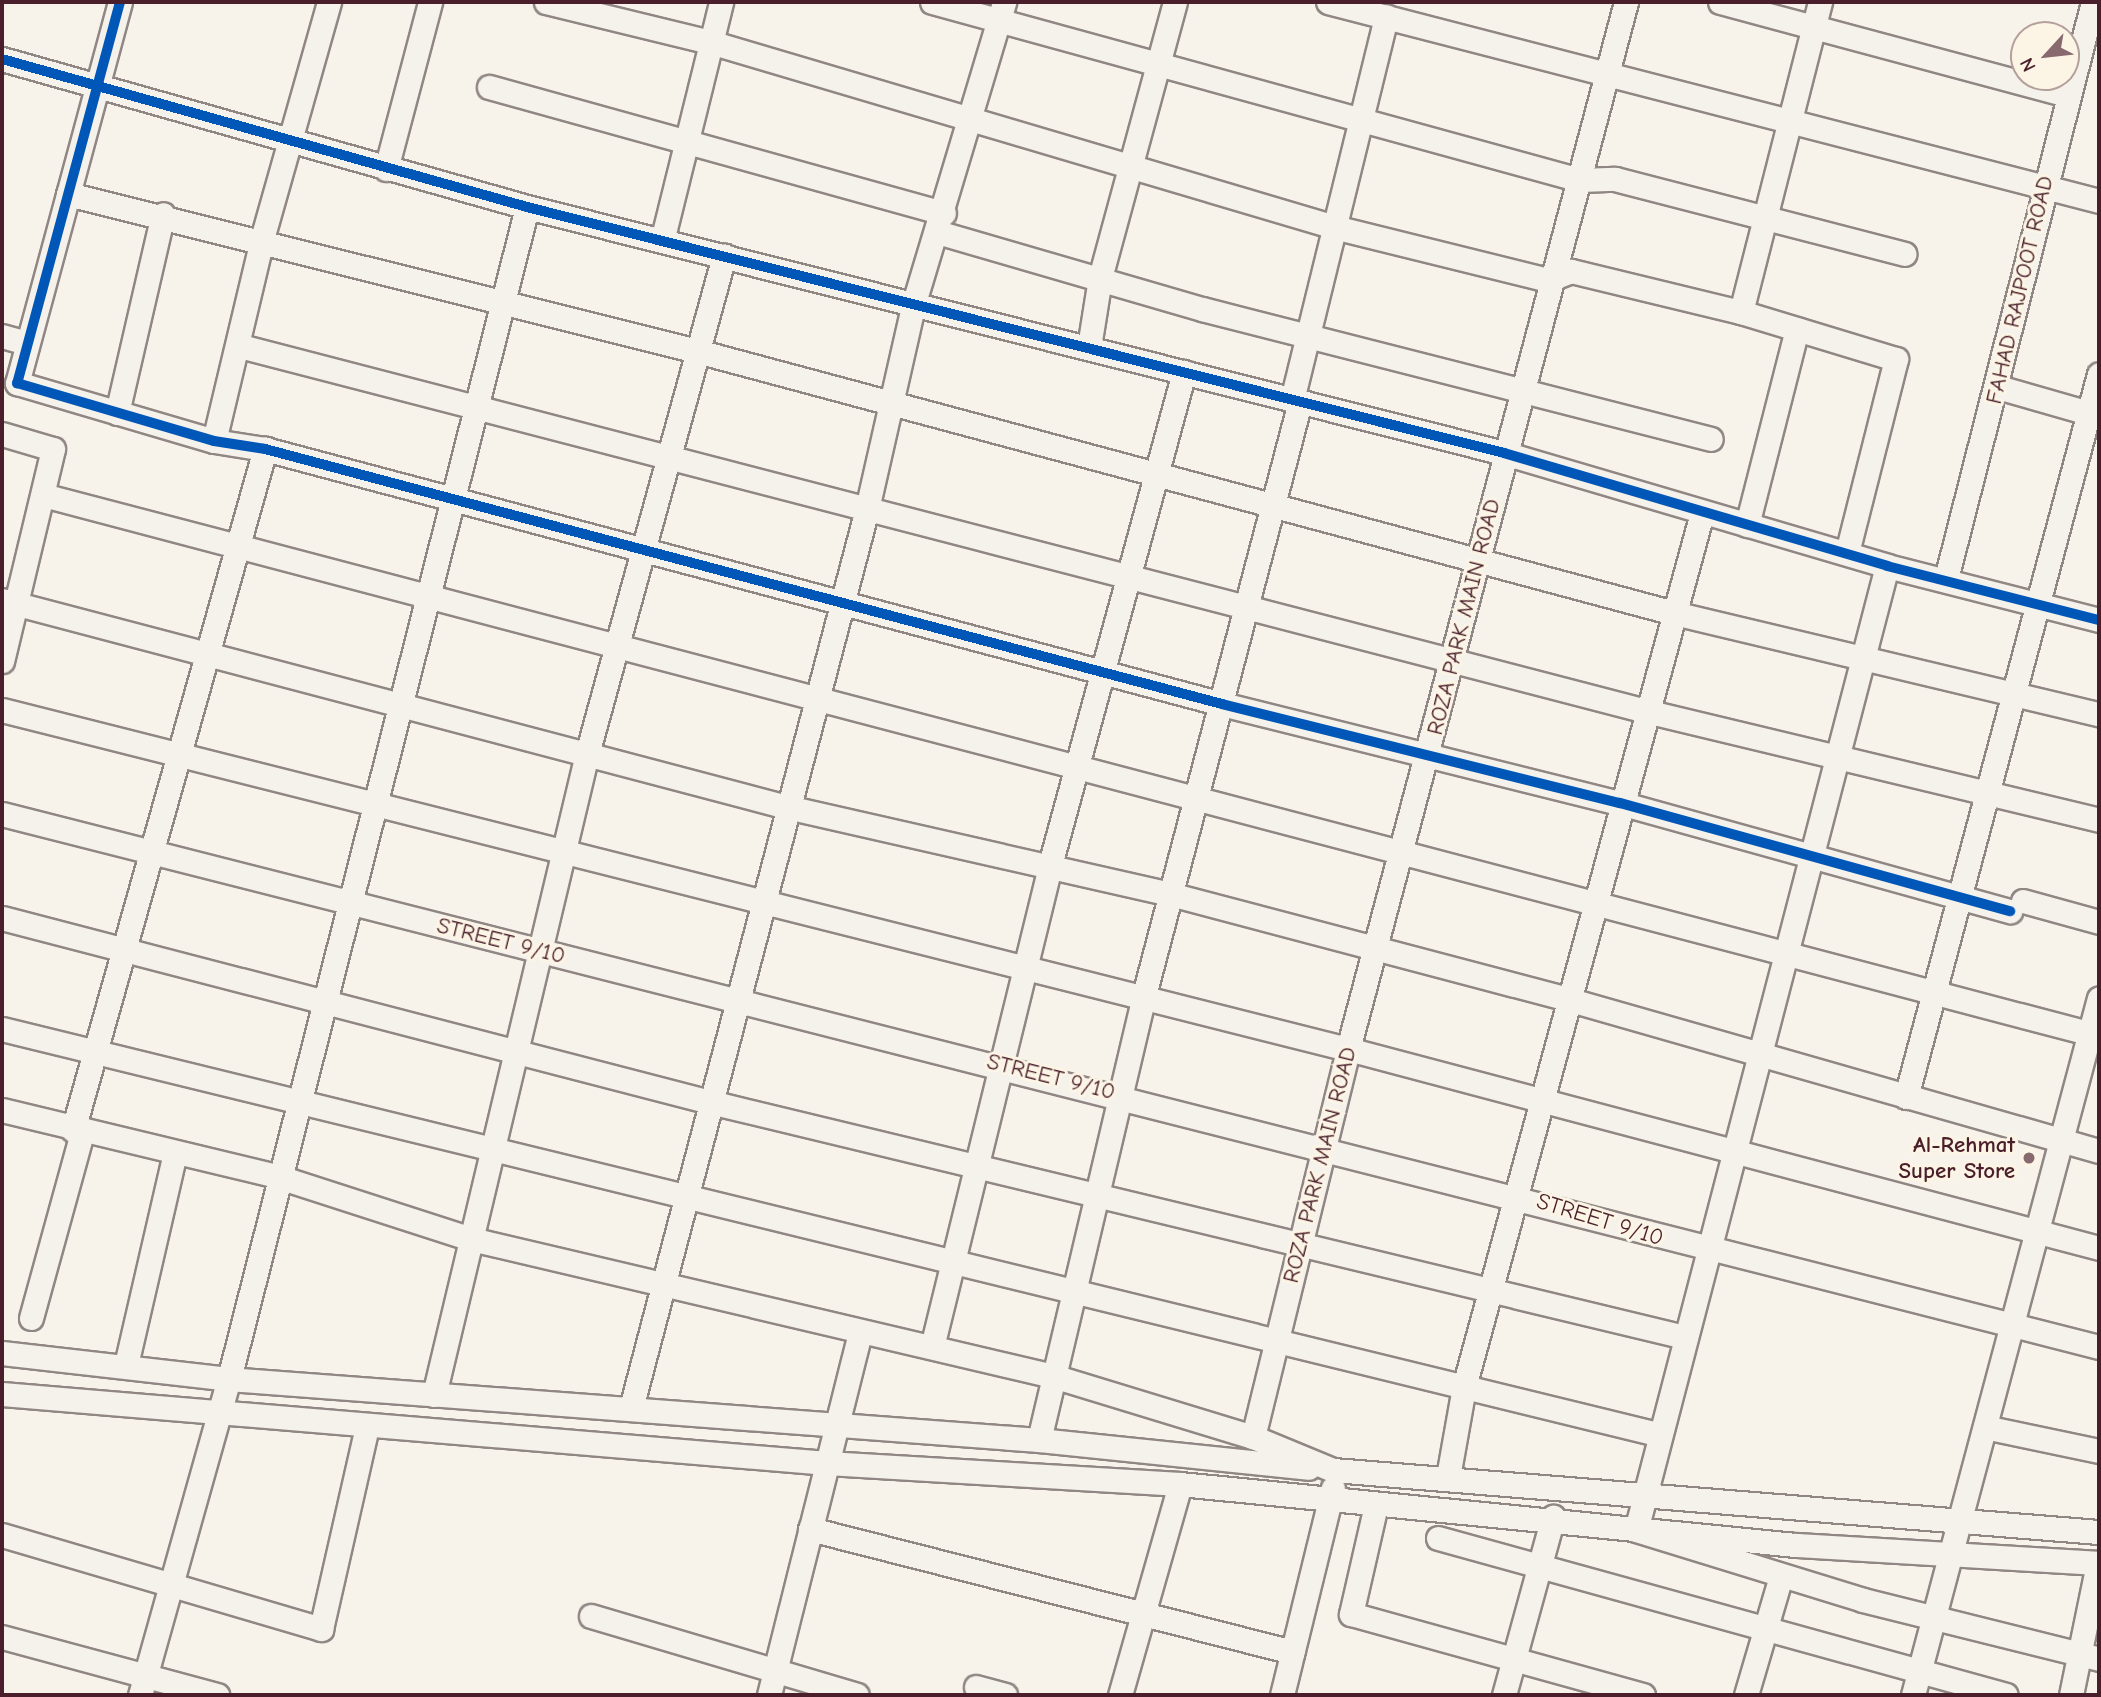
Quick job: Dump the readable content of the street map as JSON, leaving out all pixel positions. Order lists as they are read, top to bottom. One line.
{"streets":{"street":["FAHAD RAJPOOT ROAD","ROZA PARK MAIN ROAD","STREET 9/10"]},"crossings":[["ROZA PARK MAIN ROAD","STREET 9/10"]],"places":["Al-Rehmat Super Store"],"north":"bottom left"}
